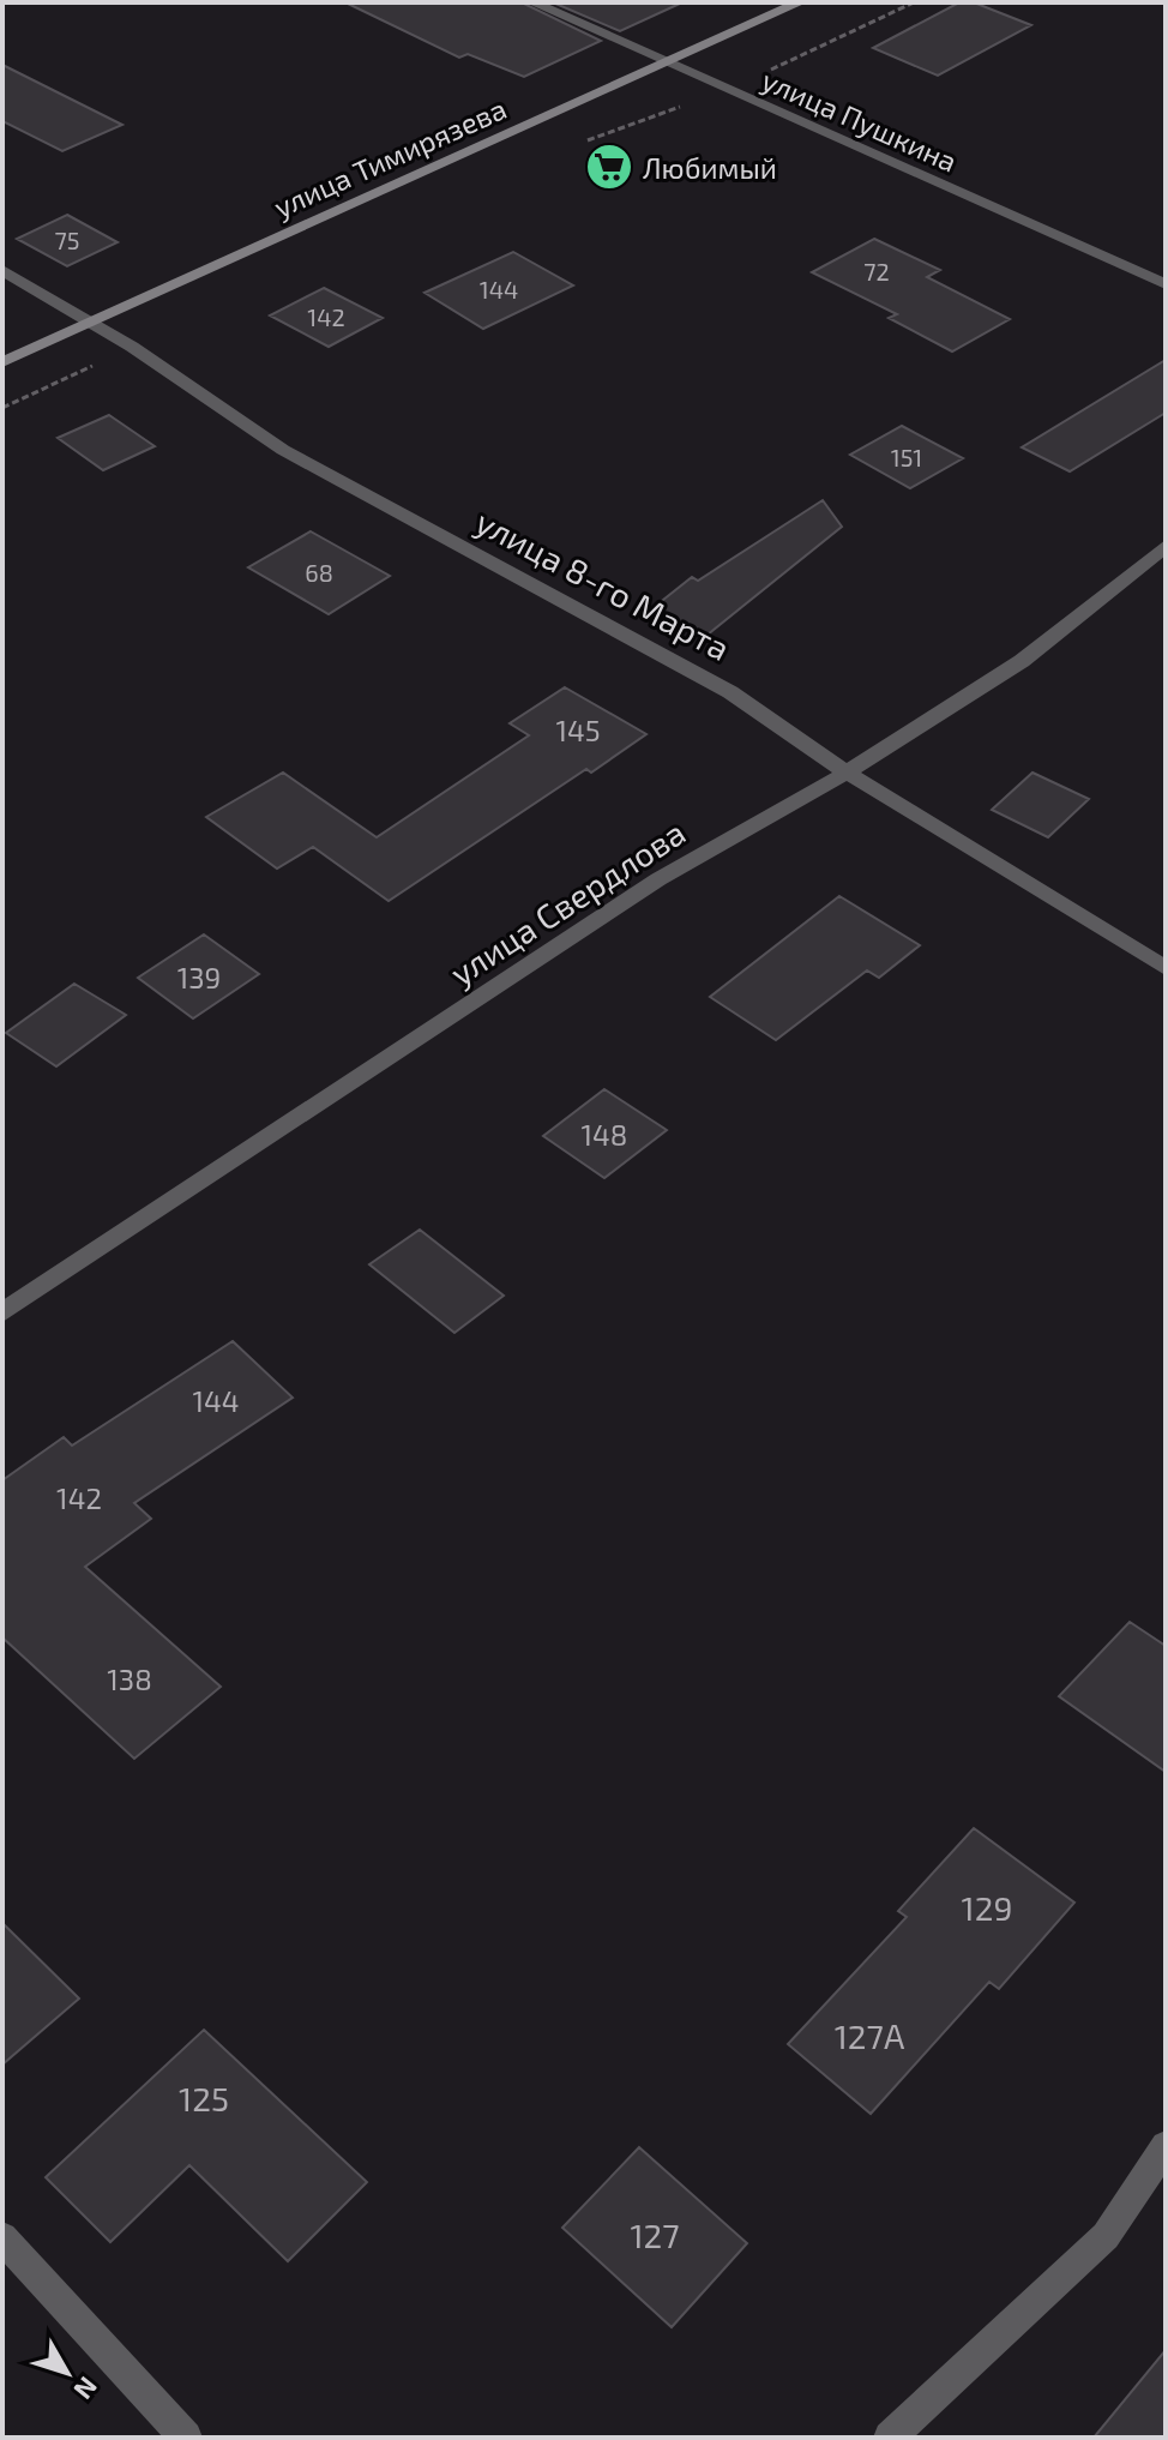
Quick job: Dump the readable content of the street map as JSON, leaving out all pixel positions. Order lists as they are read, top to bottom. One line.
{"streets":{"main road":["улица Тимирязева"],"street":["улица Пушкина","улица 8-го Марта","улица Свердлова"]},"crossings":[["улица Пушкина","улица Тимирязева"],["улица Тимирязева","улица 8-го Марта"],["улица 8-го Марта","улица Свердлова"]],"places":{"supermarket":["Любимый"]},"house_numbers":["75","72","144","142","151","68","145","139","148","144","142","138","129","127А","125","127"],"north":"bottom right"}
